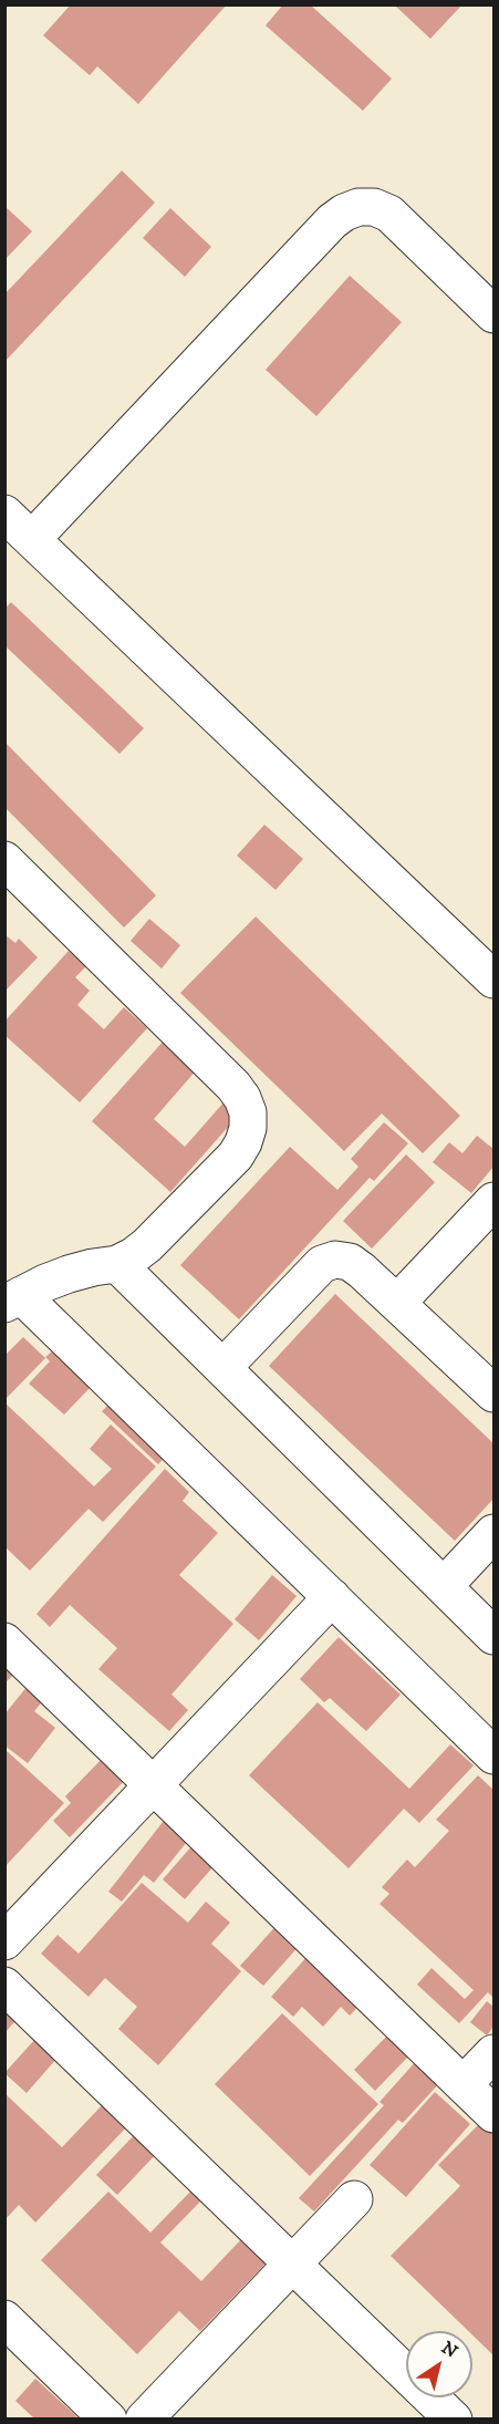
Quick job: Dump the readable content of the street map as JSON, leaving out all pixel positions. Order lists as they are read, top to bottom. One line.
{"north":"top right"}
